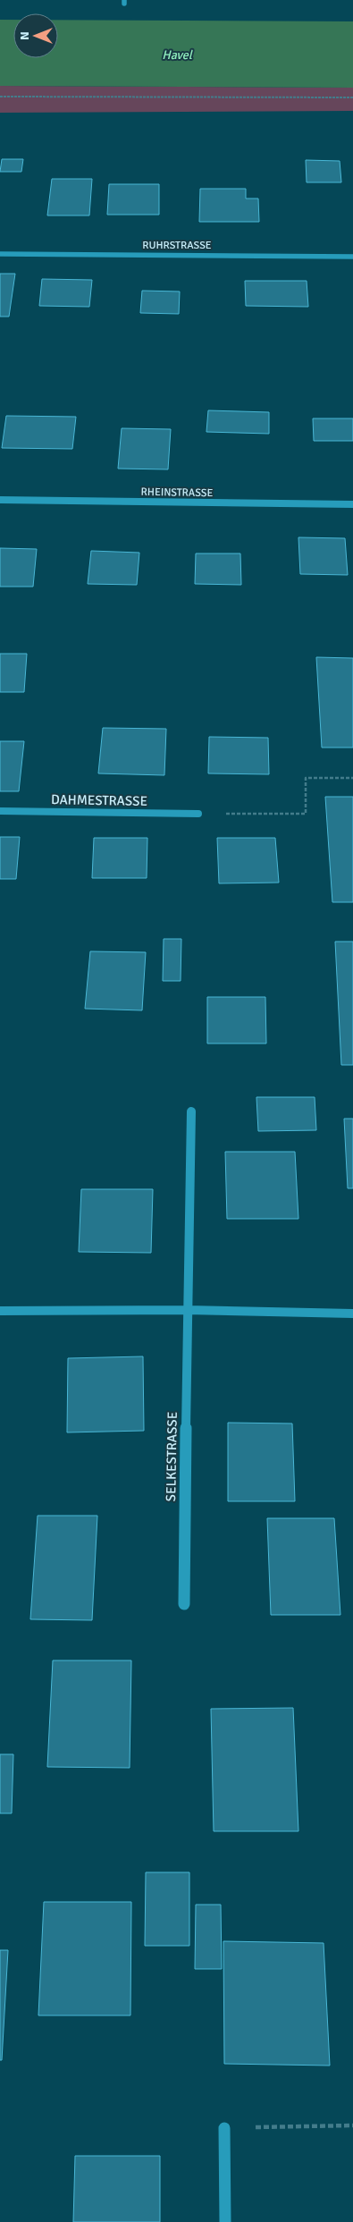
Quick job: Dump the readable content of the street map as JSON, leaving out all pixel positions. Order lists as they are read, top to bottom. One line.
{"streets":{"street":["RUHRSTRASSE","RHEINSTRASSE","DAHMESTRASSE","SELKESTRASSE"]},"water":["Havel"],"north":"left"}
